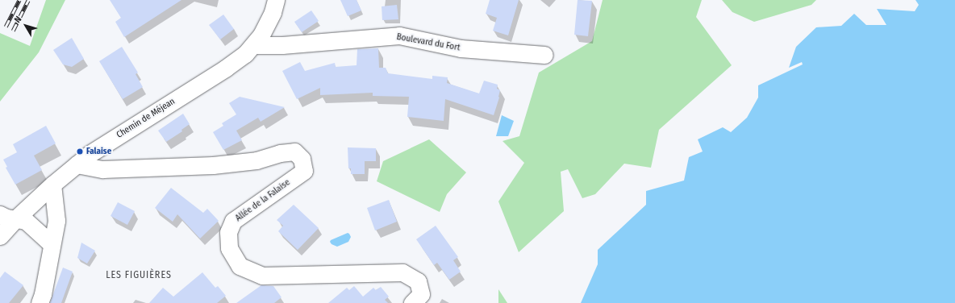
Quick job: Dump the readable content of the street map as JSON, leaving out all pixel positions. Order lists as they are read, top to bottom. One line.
{"streets":{"street":["Boulevard du Fort","Chemin de Méjean","Allée de la Falaise"]},"crossings":[["Boulevard du Fort","Chemin de Méjean"],["Chemin de Méjean","Allée de la Falaise"]],"districts":["LES FIGUIÈRES"],"places":["Falaise"],"north":"top left"}
